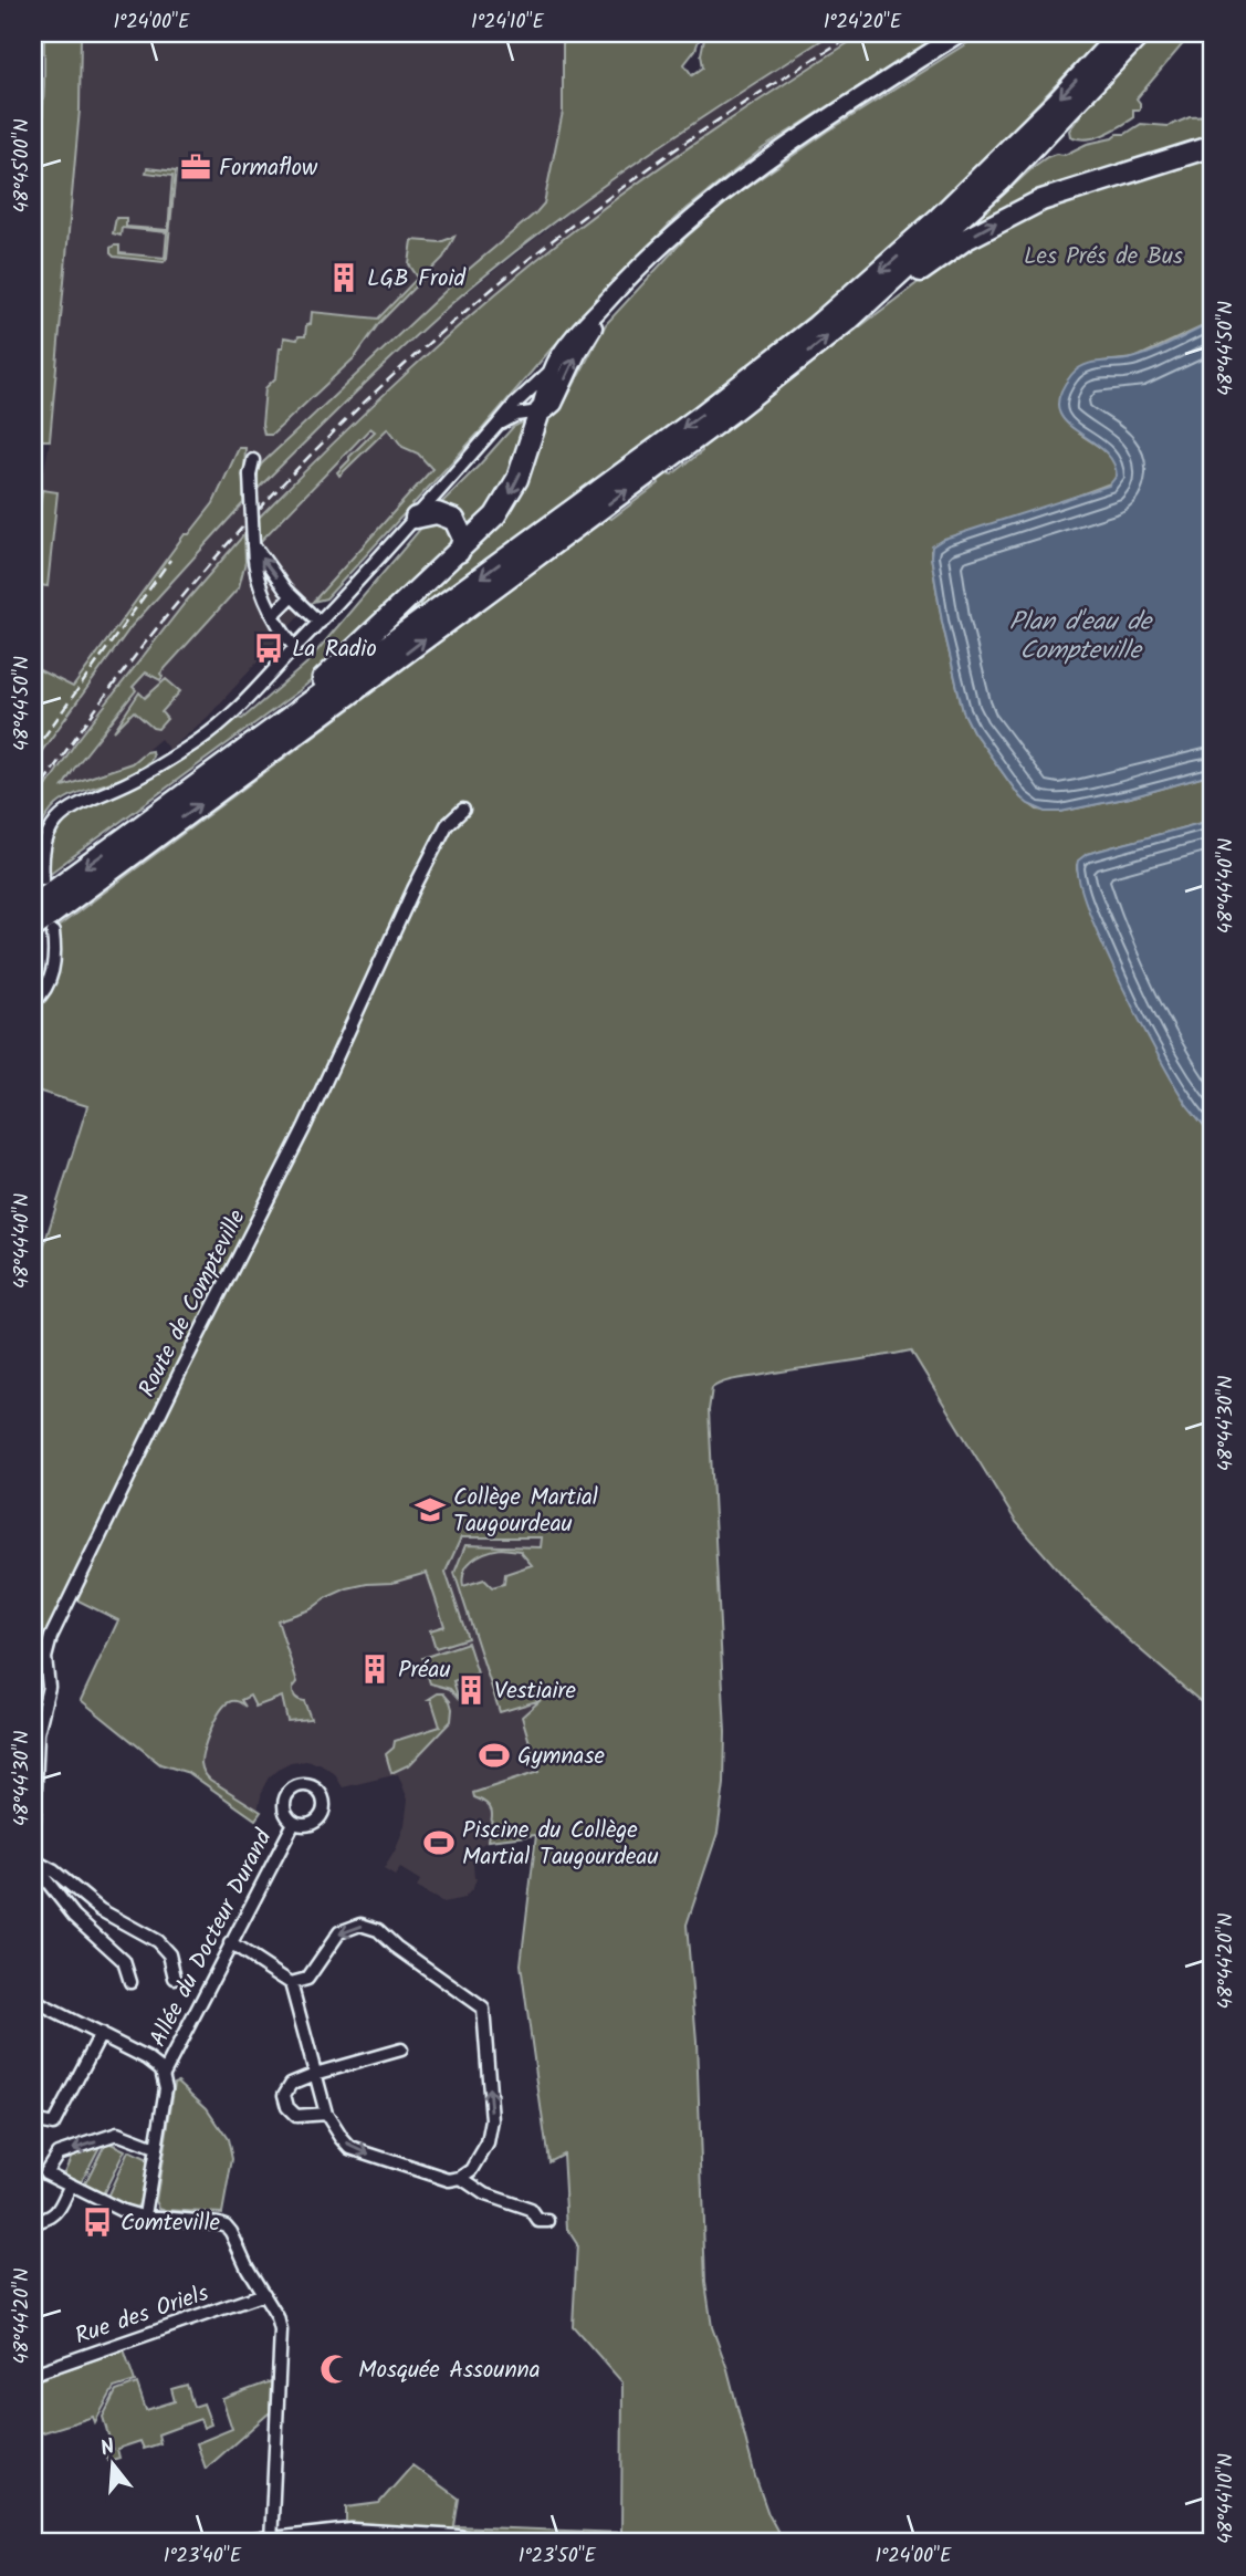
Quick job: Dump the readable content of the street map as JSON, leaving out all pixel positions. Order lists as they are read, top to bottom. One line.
{"streets":{"street":["Route de Compteville","Allée du Docteur Durand","Rue des Oriels"]},"water":["Plan d'eau de Compteville"],"parks":["Les Prés de Bus"],"places":{"office":["Formaflow"],"building":["LGB Froid","Préau","Vestiaire"],"bus stop":["La Radio","Comteville"],"school or university":["Collège Martial Taugourdeau"],"sports":["Gymnase","Piscine du Collège Martial Taugourdeau"],"mosque":["Mosquée Assounna"]},"north":"top","coordinates":["1°24'00\"E","1°24'10\"E","1°24'20\"E","48°45'00\"N","48°44'50\"N","48°44'40\"N","48°44'30\"N","48°44'20\"N","48°44'10\"N","1°23'40\"E","1°23'50\"E"]}
